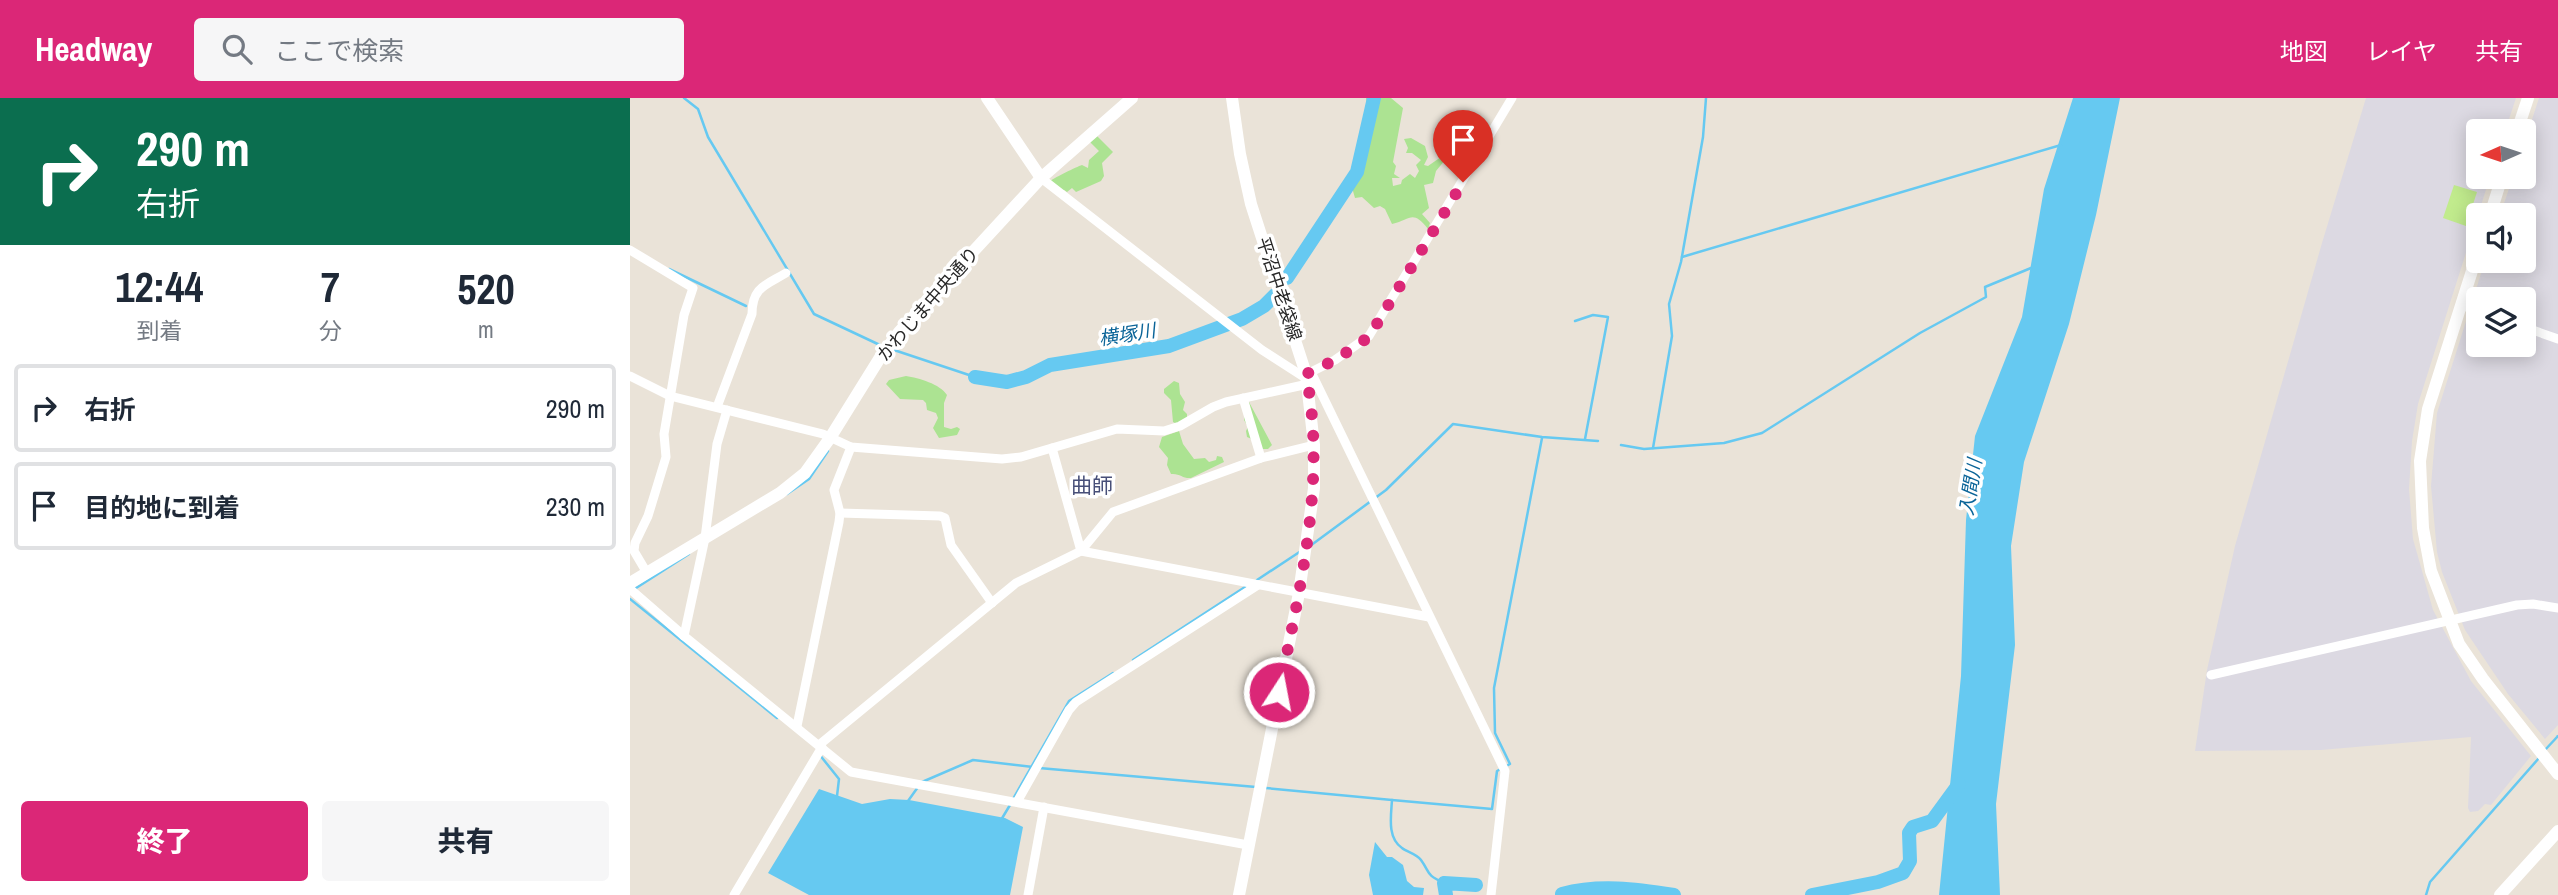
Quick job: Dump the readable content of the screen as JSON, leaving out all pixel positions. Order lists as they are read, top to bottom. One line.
{"streets":{"street":["平沼中老袋線","かわじま中央通り"]},"districts":["曲師"],"water":["横塚川","入間川"],"north":"left","page":{"header":"Headway","search":"ここで検索","nav":["地図","レイヤ","共有"],"turn":["290 m","右折"],"eta":["12:44","到着","7","分","520","m"],"list":[{"name":"右折","value":"290 m"},{"name":"目的地に到着","value":"230 m"}],"buttons":["終了","共有"]}}
